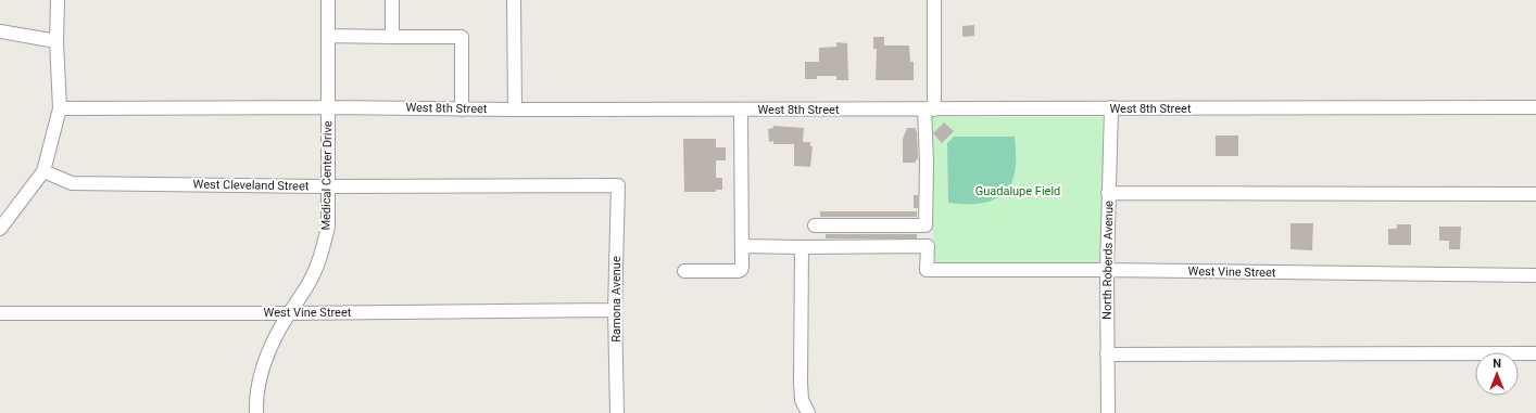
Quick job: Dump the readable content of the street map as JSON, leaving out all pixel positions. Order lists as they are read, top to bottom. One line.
{"streets":{"street":["West 8th Street","Medical Center Drive","West Cleveland Street","North Roberds Avenue","West Vine Street","Ramona Avenue"]},"crossings":[["West 8th Street","Medical Center Drive"],["West 8th Street","North Roberds Avenue"],["Medical Center Drive","West Cleveland Street"],["Medical Center Drive","West Vine Street"],["West Cleveland Street","Ramona Avenue"],["North Roberds Avenue","West Vine Street"],["West Vine Street","Ramona Avenue"]],"parks":["Guadalupe Field"],"north":"top"}
